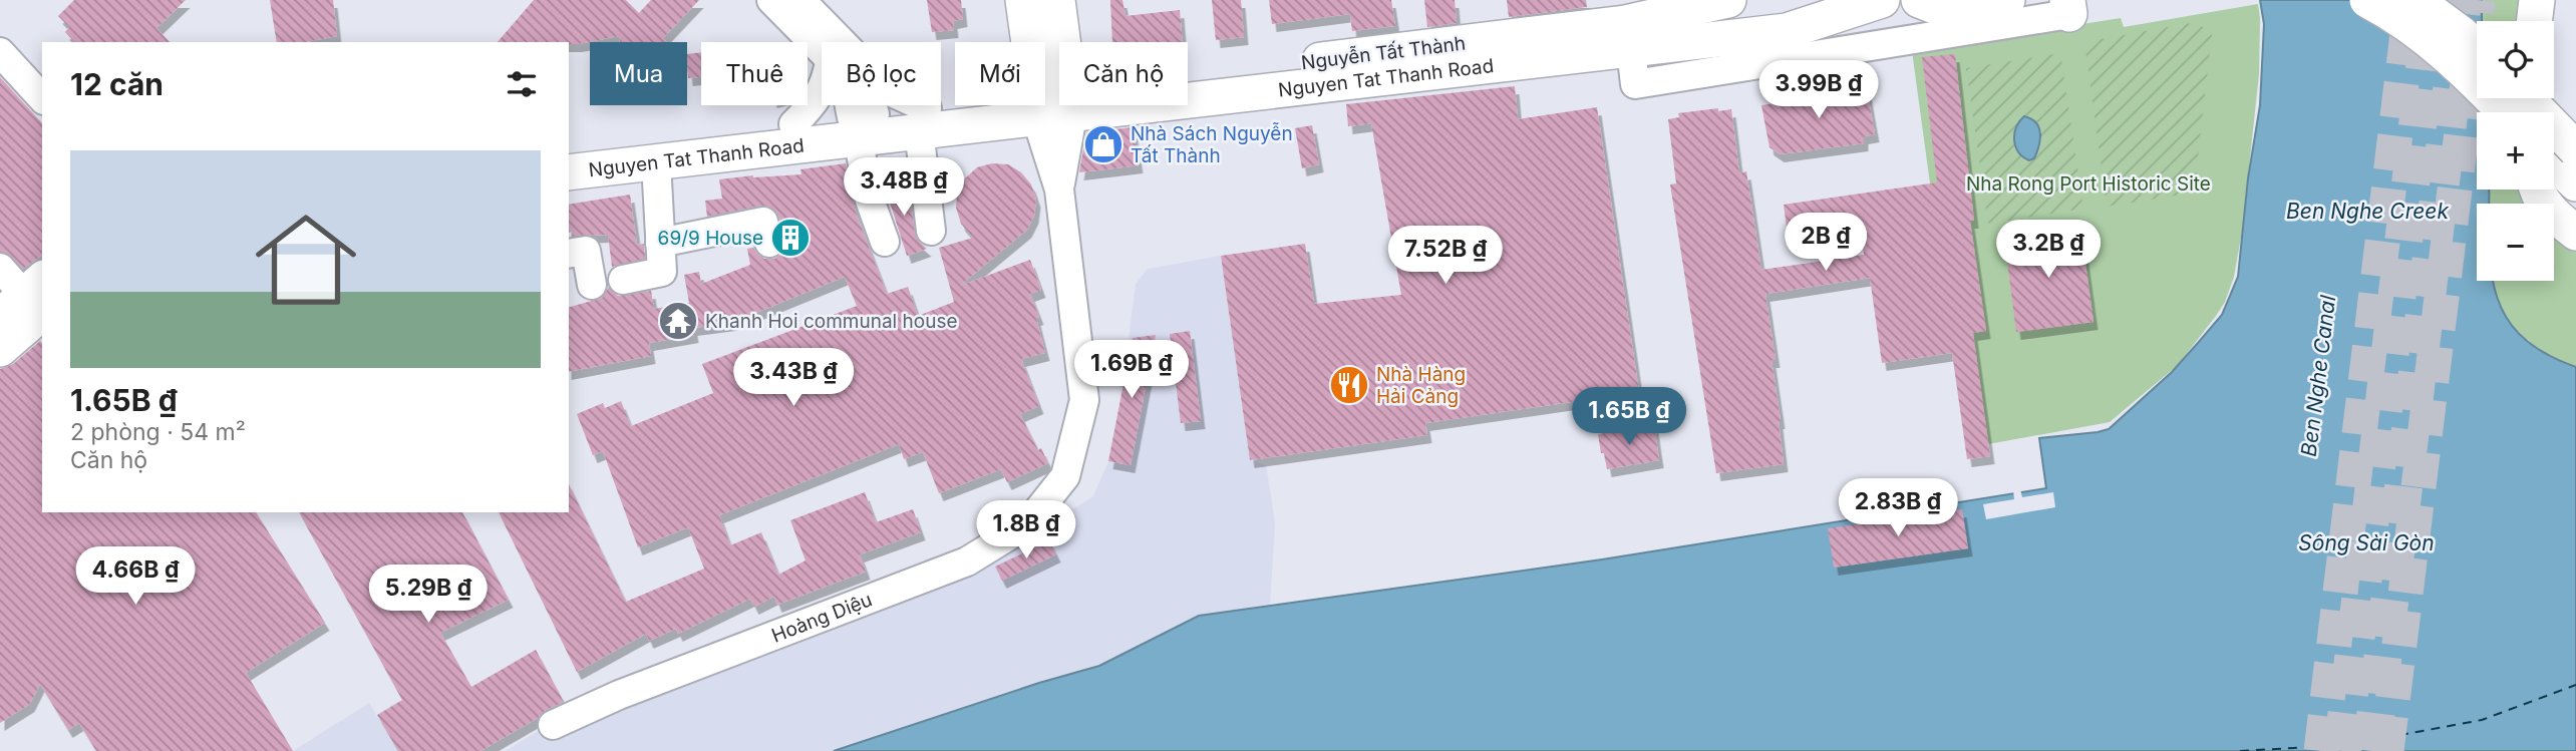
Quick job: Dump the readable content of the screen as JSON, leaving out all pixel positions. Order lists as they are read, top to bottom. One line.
{"streets":{"main road":["Nguyen Tat Thanh Road"]},"water":["Ben Nghe Creek","Ben Nghe Canal","Sông Sài Gòn"],"parks":["Nha Rong Port Historic Site"],"places":{"shop":["Nhà Sách Nguyễn Tất Thành"],"building":["69/9 House"],"temple":["Khanh Hoi communal house"],"restaurant":["Nhà Hàng Hải Cảng"]},"page":{"map_buttons":["+","−"],"chip":["Mua","Thuê","Bộ lọc","Mới","Căn hộ"],"heading":"12 căn","price":["3.99B ₫","3.48B ₫","2B ₫","3.2B ₫","7.52B ₫","1.69B ₫","3.43B ₫","1.65B ₫","2.83B ₫","1.8B ₫","4.66B ₫","5.29B ₫"],"list":[{"name":"1.65B ₫","note":"2 phòng · 54 m² · Căn hộ"}]}}
